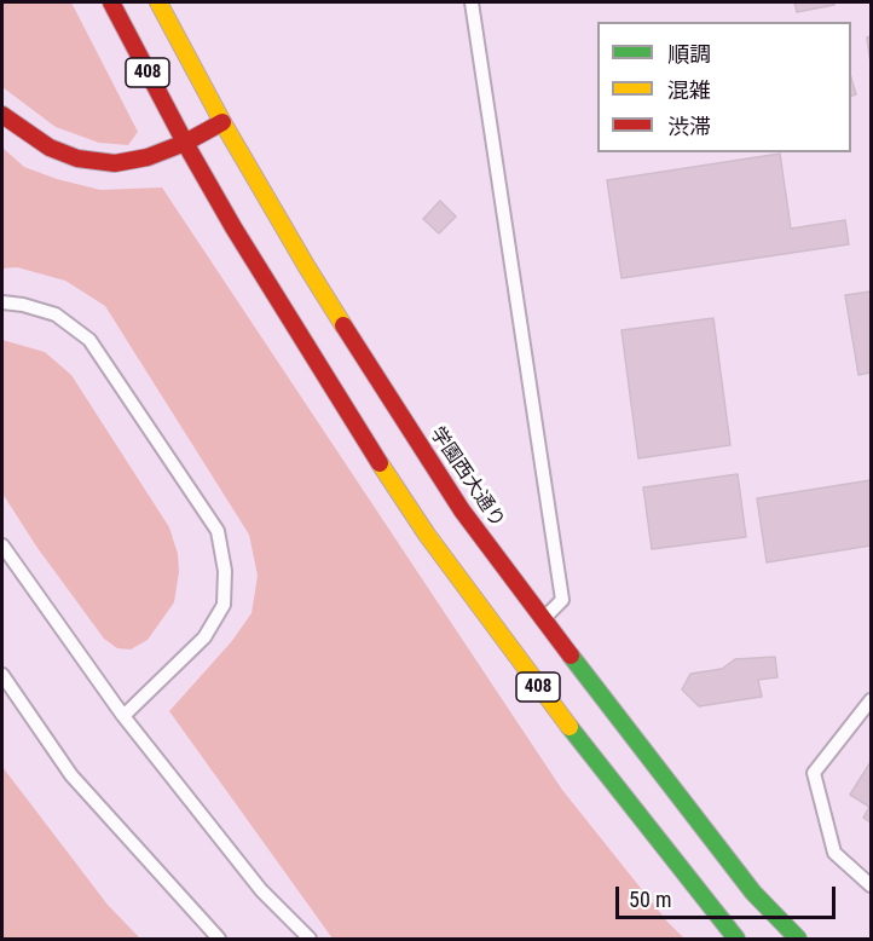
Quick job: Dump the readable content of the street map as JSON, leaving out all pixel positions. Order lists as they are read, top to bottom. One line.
{"streets":{"main road":["408","学園西大通り"]},"legend":["順調","混雑","渋滞"],"scale_bar":"50 m"}
